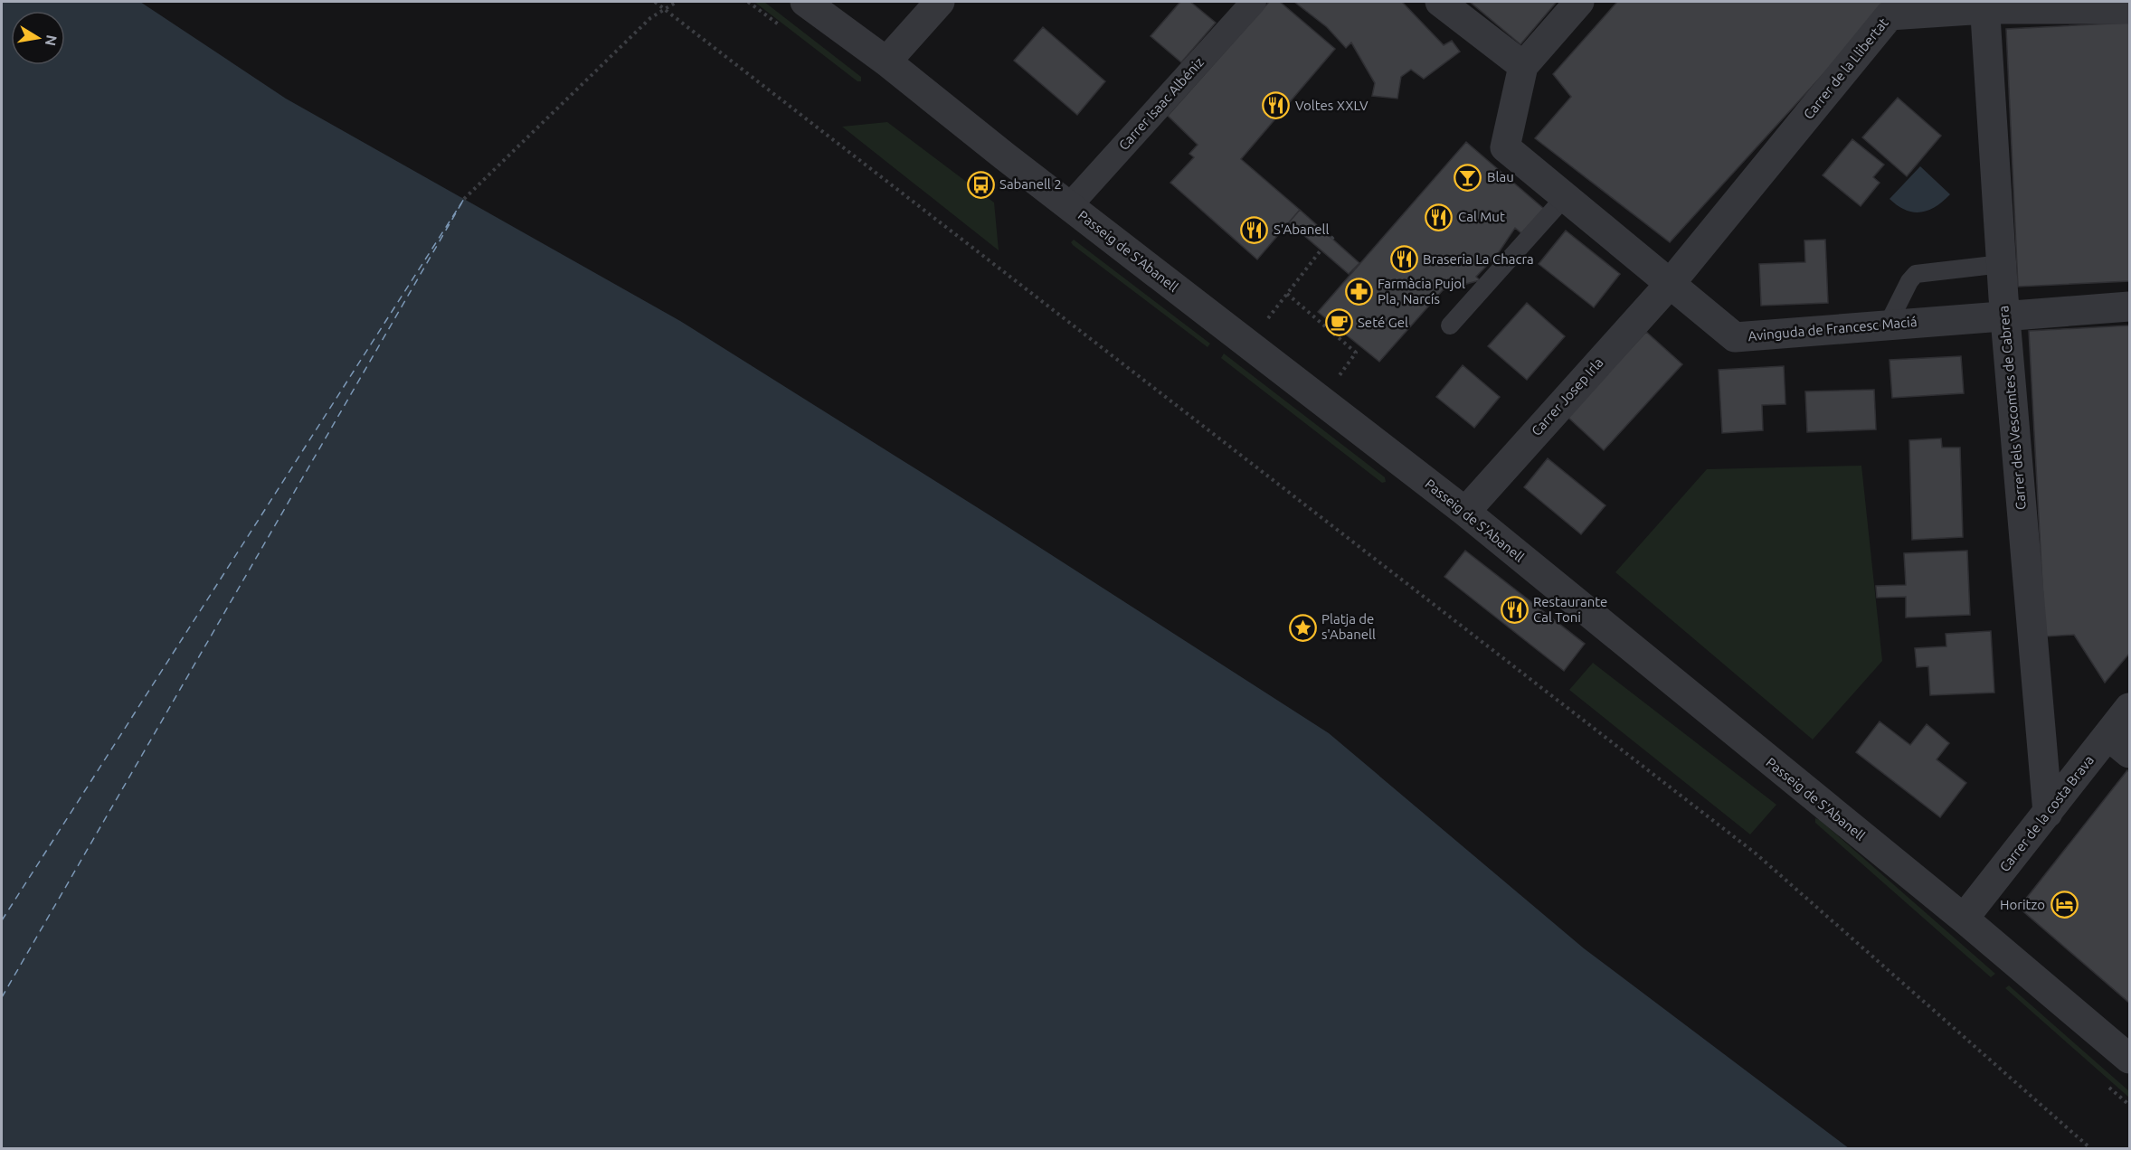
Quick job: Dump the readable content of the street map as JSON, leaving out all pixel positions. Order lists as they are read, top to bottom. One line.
{"streets":{"street":["Carrer de la Llibertat","Carrer Isaac Albéniz","Passeig de S'Abanell","Avinguda de Francesc Maciá","Carrer Josep Irla","Carrer dels Vescomtes de Cabrera","Carrer de la costa Brava"]},"crossings":[["Carrer de la Llibertat","Avinguda de Francesc Maciá"],["Carrer de la Llibertat","Carrer Josep Irla"],["Carrer de la Llibertat","Carrer dels Vescomtes de Cabrera"],["Carrer Isaac Albéniz","Passeig de S'Abanell"],["Passeig de S'Abanell","Carrer Josep Irla"],["Passeig de S'Abanell","Carrer de la costa Brava"],["Avinguda de Francesc Maciá","Carrer Josep Irla"],["Avinguda de Francesc Maciá","Carrer dels Vescomtes de Cabrera"],["Carrer dels Vescomtes de Cabrera","Carrer de la costa Brava"]],"places":{"restaurant":["Voltes XXLV","Cal Mut","S'Abanell","Braseria La Chacra","Restaurante Cal Toni"],"bar":["Blau"],"bus stop":["Sabanell 2"],"pharmacy":["Farmàcia Pujol Pla, Narcís"],"cafe":["Seté Gel"],"place":["Platja de s'Abanell"],"hotel":["Horitzo"]},"north":"right"}
